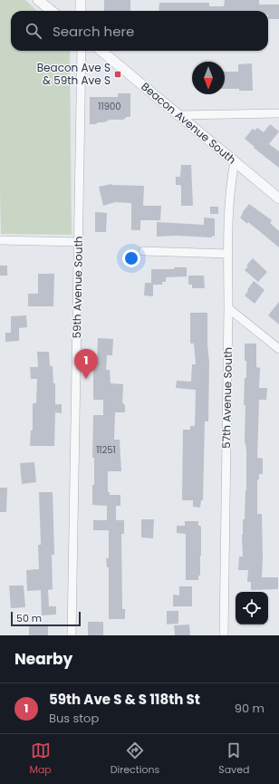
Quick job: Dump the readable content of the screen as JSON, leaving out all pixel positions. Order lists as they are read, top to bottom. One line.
{"streets":{"street":["Beacon Avenue South","59th Avenue South","57th Avenue South"]},"crossings":[["Beacon Avenue South","57th Avenue South"]],"places":{"transit":["Beacon Ave S & 59th Ave S"]},"house_numbers":["11900","11251"],"scale_bar":"50 m","north":"bottom","page":{"search":"Search here","pins":"1","scale":"50 m","heading":"Nearby","list":[{"mark":"1","name":"59th Ave S & S 118th St","note":"Bus stop","value":"90 m"}],"nav":["Map","Directions","Saved"]}}
